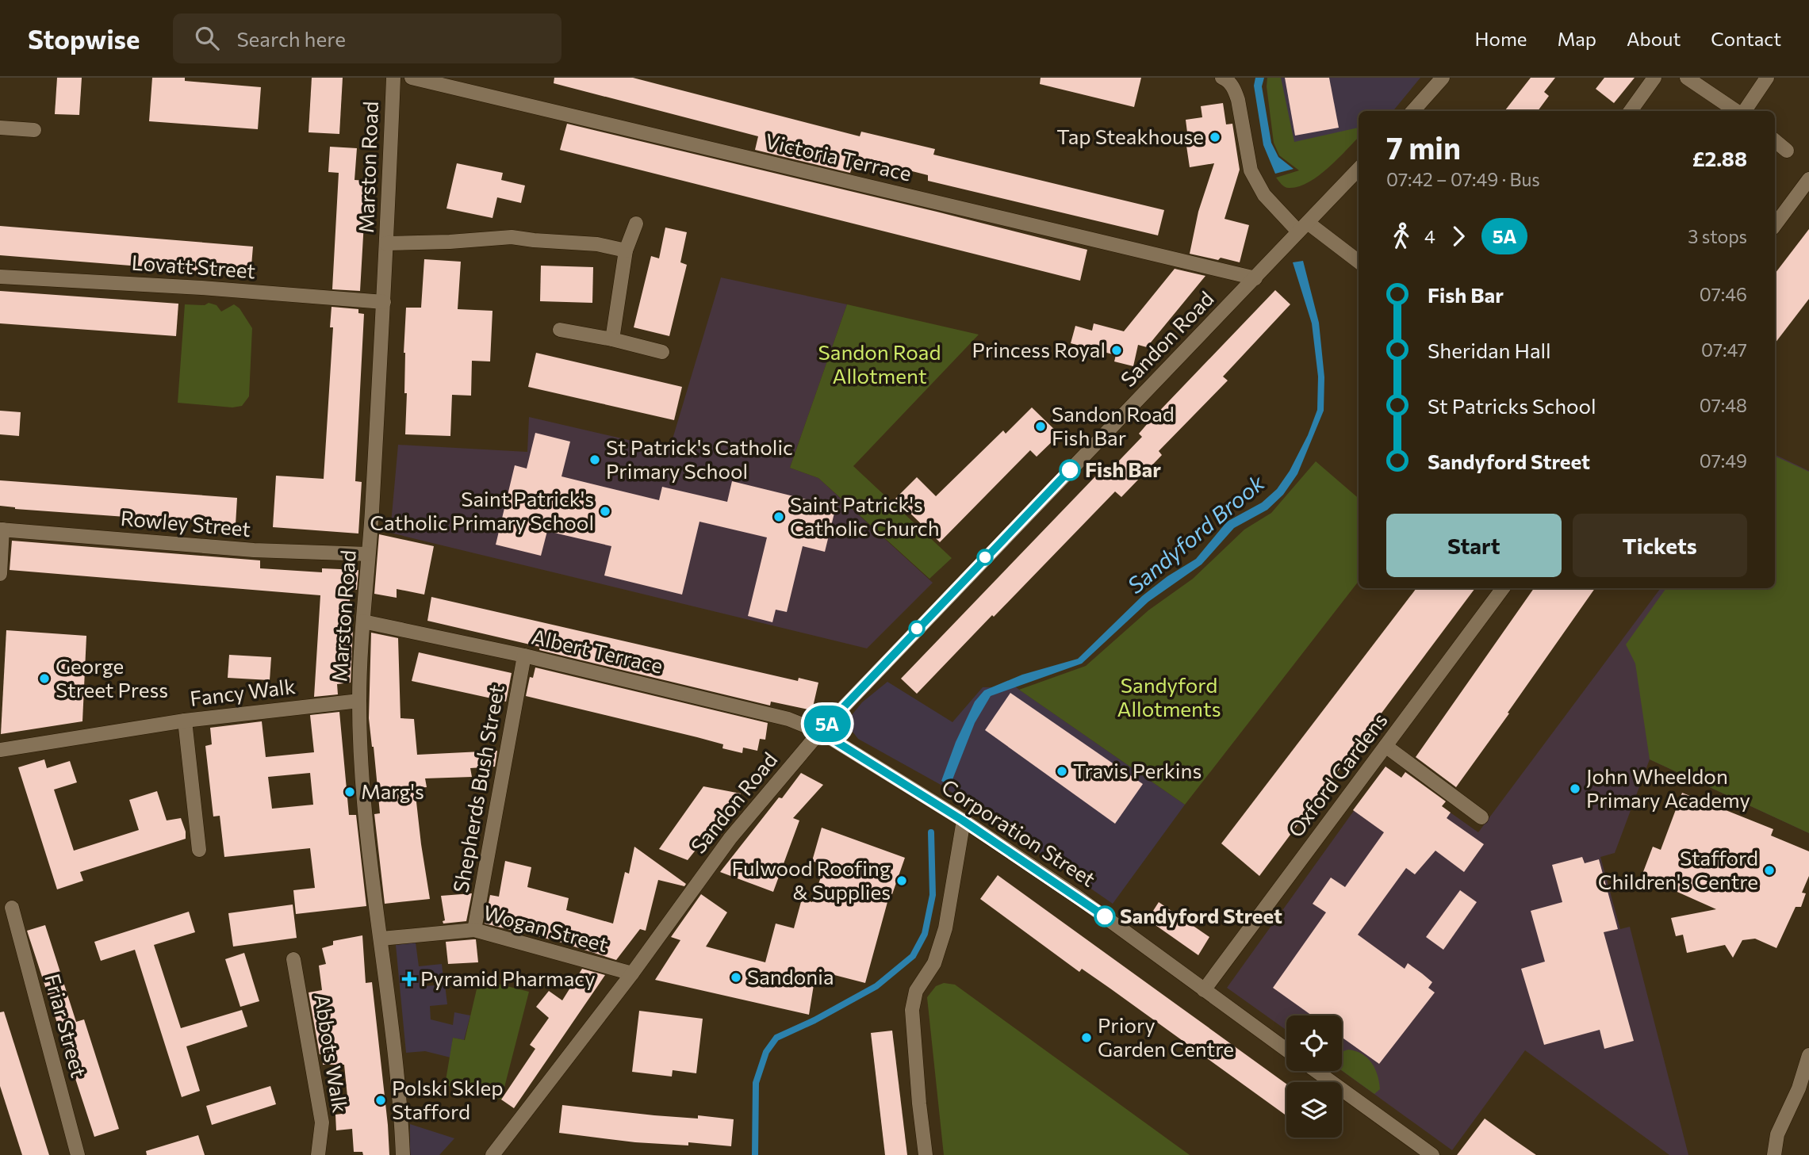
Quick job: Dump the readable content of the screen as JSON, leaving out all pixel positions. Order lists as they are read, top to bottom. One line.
{"streets":{"street":["Victoria Terrace","Marston Road","Lovatt Street","Sandon Road","Rowley Street","Albert Terrace","Fancy Walk","Oxford Gardens","Shepherds Bush Street","Corporation Street","Wogan Street","Friar Street","Abbots Walk"]},"crossings":[["Victoria Terrace","Sandon Road"],["Marston Road","Lovatt Street"],["Marston Road","Rowley Street"],["Marston Road","Albert Terrace"],["Marston Road","Fancy Walk"],["Marston Road","Wogan Street"],["Sandon Road","Albert Terrace"],["Sandon Road","Corporation Street"],["Sandon Road","Wogan Street"],["Albert Terrace","Shepherds Bush Street"],["Albert Terrace","Corporation Street"],["Oxford Gardens","Corporation Street"],["Shepherds Bush Street","Wogan Street"]],"water":["Sandyford Brook"],"parks":["Sandon Road Allotment","Sandyford Allotments"],"places":{"other":["Tap Steakhouse","Princess Royal","Sandon Road Fish Bar","St Patrick's Catholic Primary School","Fish Bar","Saint Patrick's Catholic Primary School","Saint Patrick's Catholic Church","George Street Press","Travis Perkins","John Wheeldon Primary Academy","Marg's","Stafford Children's Centre","Fulwood Roofing & Supplies","Sandyford Street","Sandonia","Priory Garden Centre","Polski Sklep Stafford"],"health":["Pyramid Pharmacy"]},"lines":["bus line 5A"],"page":{"header":"Stopwise","search":"Search here","nav":["Home","Map","About","Contact"],"on_map":"5A","heading":["7 min","07:42 – 07:49 · Bus","£2.88"],"legs":["4","5A","3 stops"],"list":[{"name":"Fish Bar","value":"07:46"},{"name":"Sheridan Hall","value":"07:47"},{"name":"St Patricks School","value":"07:48"},{"name":"Sandyford Street","value":"07:49"}],"buttons":["Start","Tickets"]}}
